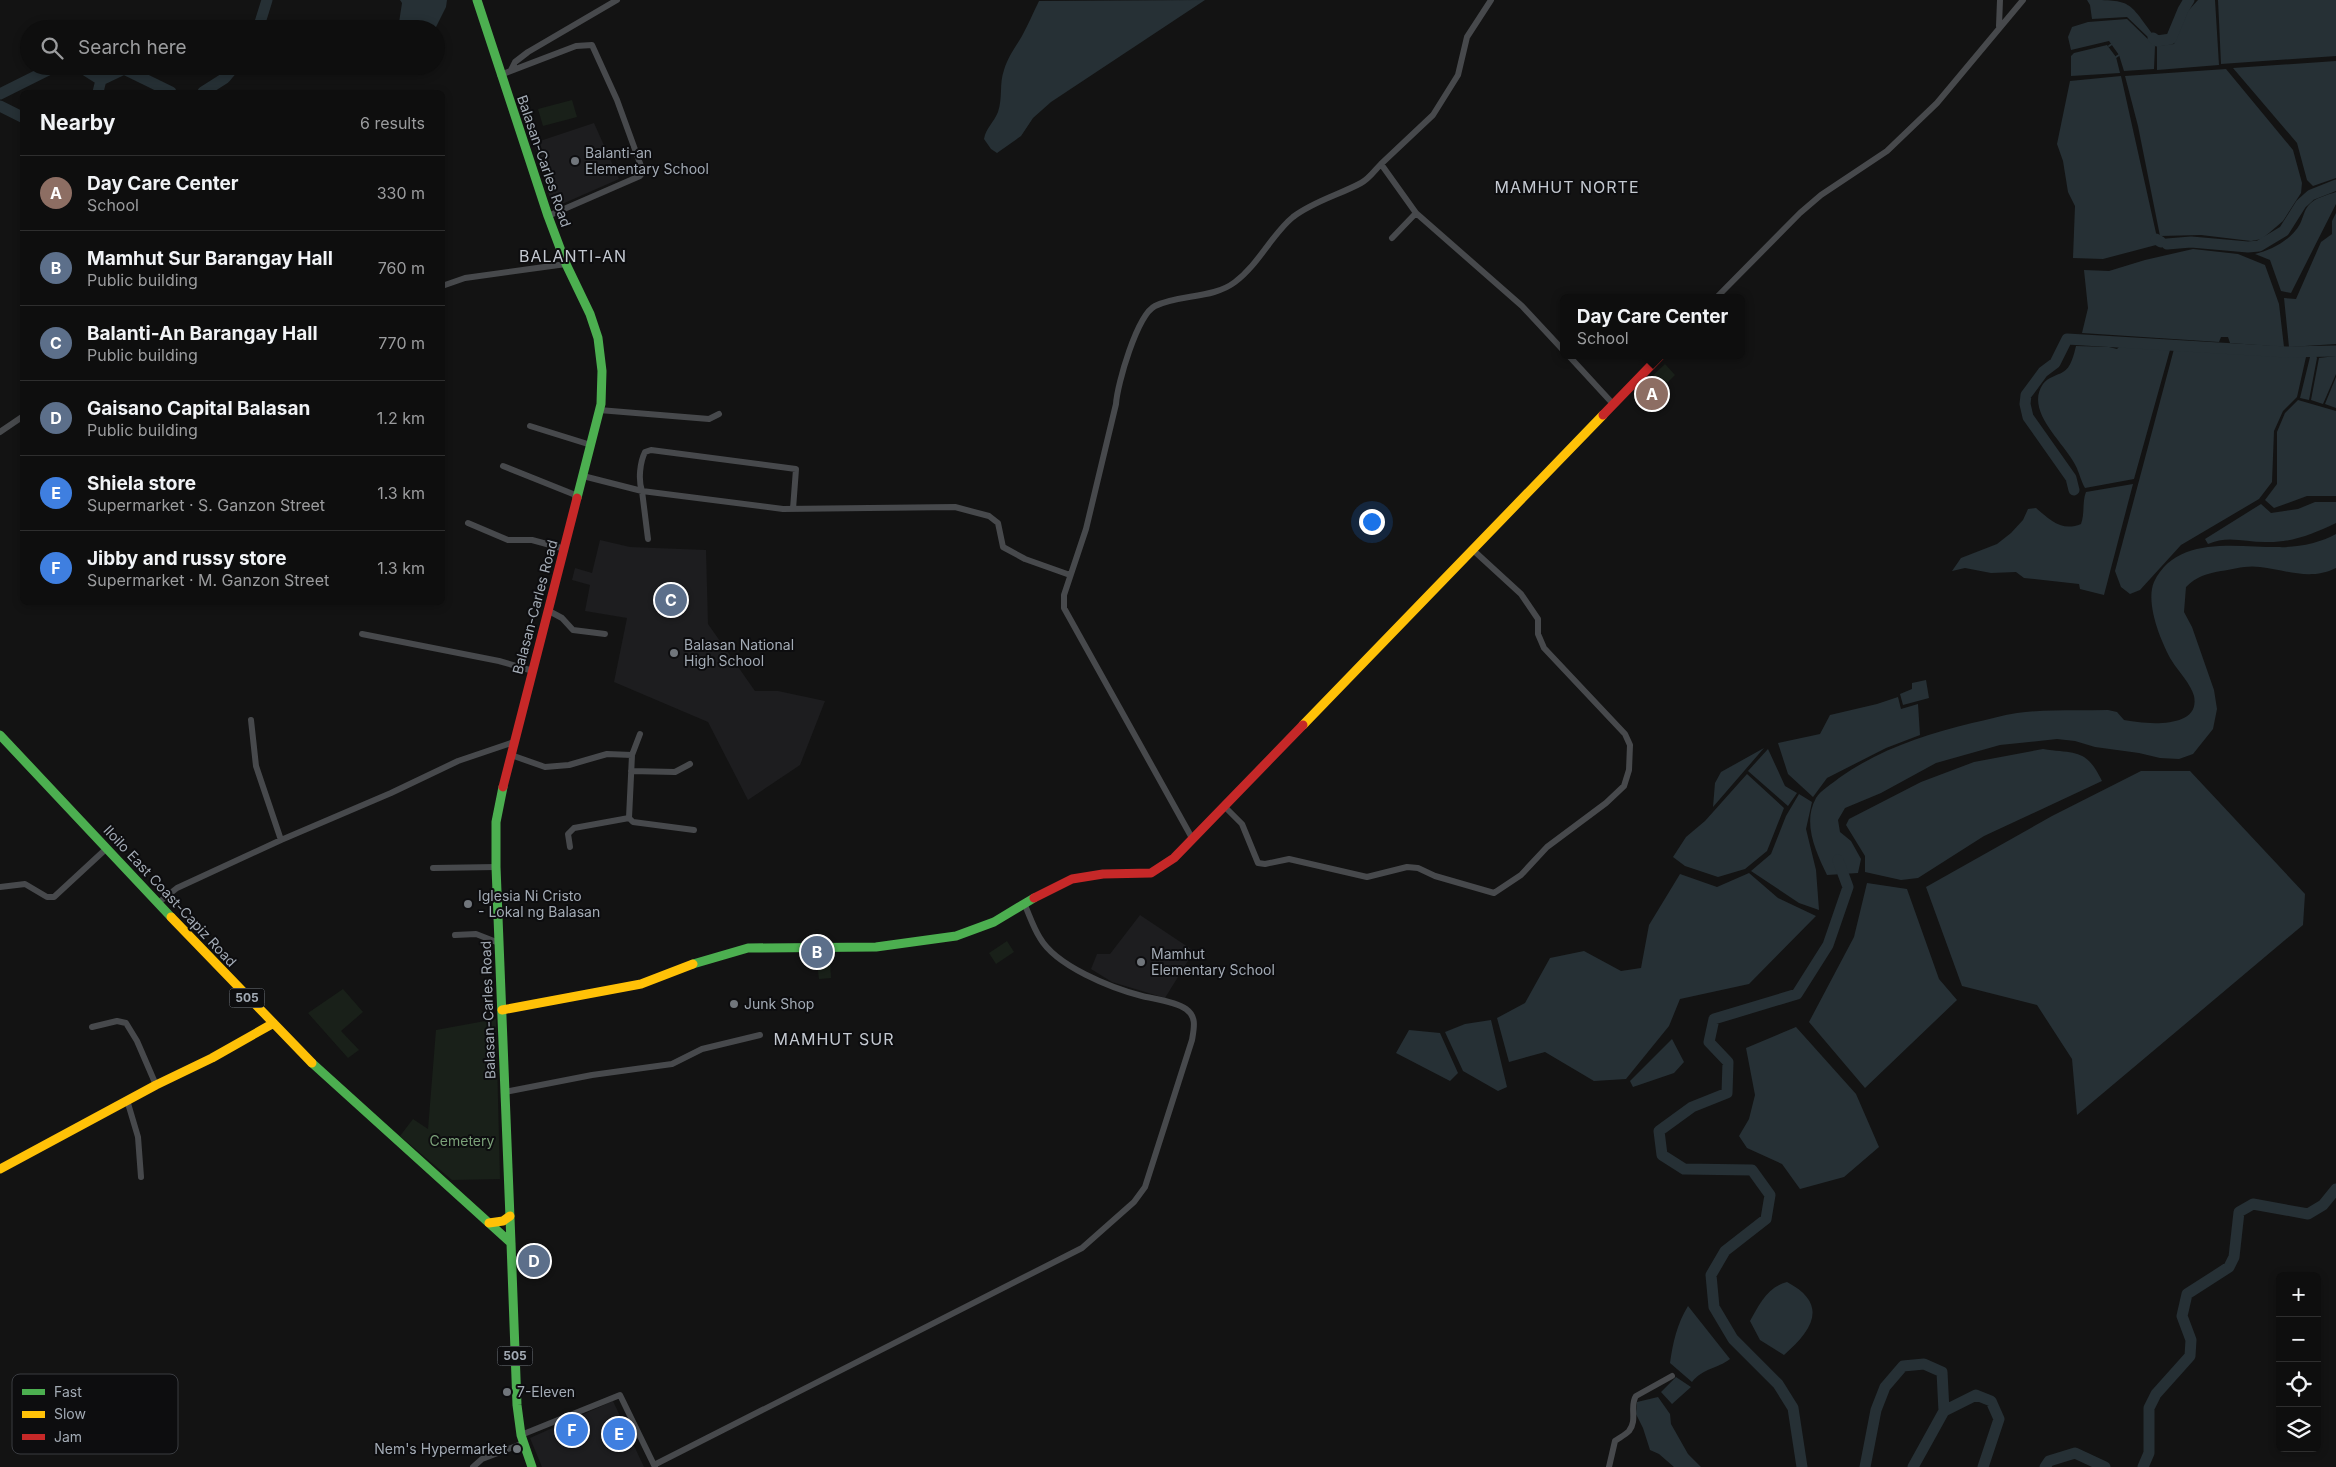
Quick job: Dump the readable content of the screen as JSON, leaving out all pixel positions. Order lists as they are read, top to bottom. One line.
{"streets":{"main road":["Balasan-Carles Road","Iloilo East Coast-Capiz Road","505"]},"crossings":[["Balasan-Carles Road","Iloilo East Coast-Capiz Road"],["Balasan-Carles Road","505"],["Iloilo East Coast-Capiz Road","505"]],"districts":["MAMHUT NORTE","BALANTI-AN","MAMHUT SUR"],"parks":["Cemetery"],"places":["Balanti-an Elementary School","Balasan National High School","Iglesia Ni Cristo - Lokal ng Balasan","Mamhut Elementary School","Junk Shop","7-Eleven","Nem's Hypermarket"],"legend":["Fast","Slow","Jam"],"page":{"search":"Search here","heading":["Nearby","6 results"],"list":[{"mark":"A","name":"Day Care Center","note":"School","value":"330 m"},{"mark":"B","name":"Mamhut Sur Barangay Hall","note":"Public building","value":"760 m"},{"mark":"C","name":"Balanti-An Barangay Hall","note":"Public building","value":"770 m"},{"mark":"D","name":"Gaisano Capital Balasan","note":"Public building","value":"1.2 km"},{"mark":"E","name":"Shiela store","note":"Supermarket · S. Ganzon Street","value":"1.3 km"},{"mark":"F","name":"Jibby and russy store","note":"Supermarket · M. Ganzon Street","value":"1.3 km"}],"popup":["Day Care Center","School"],"pins":["A","C","B","D","F","E"],"map_buttons":["+","−"]}}
